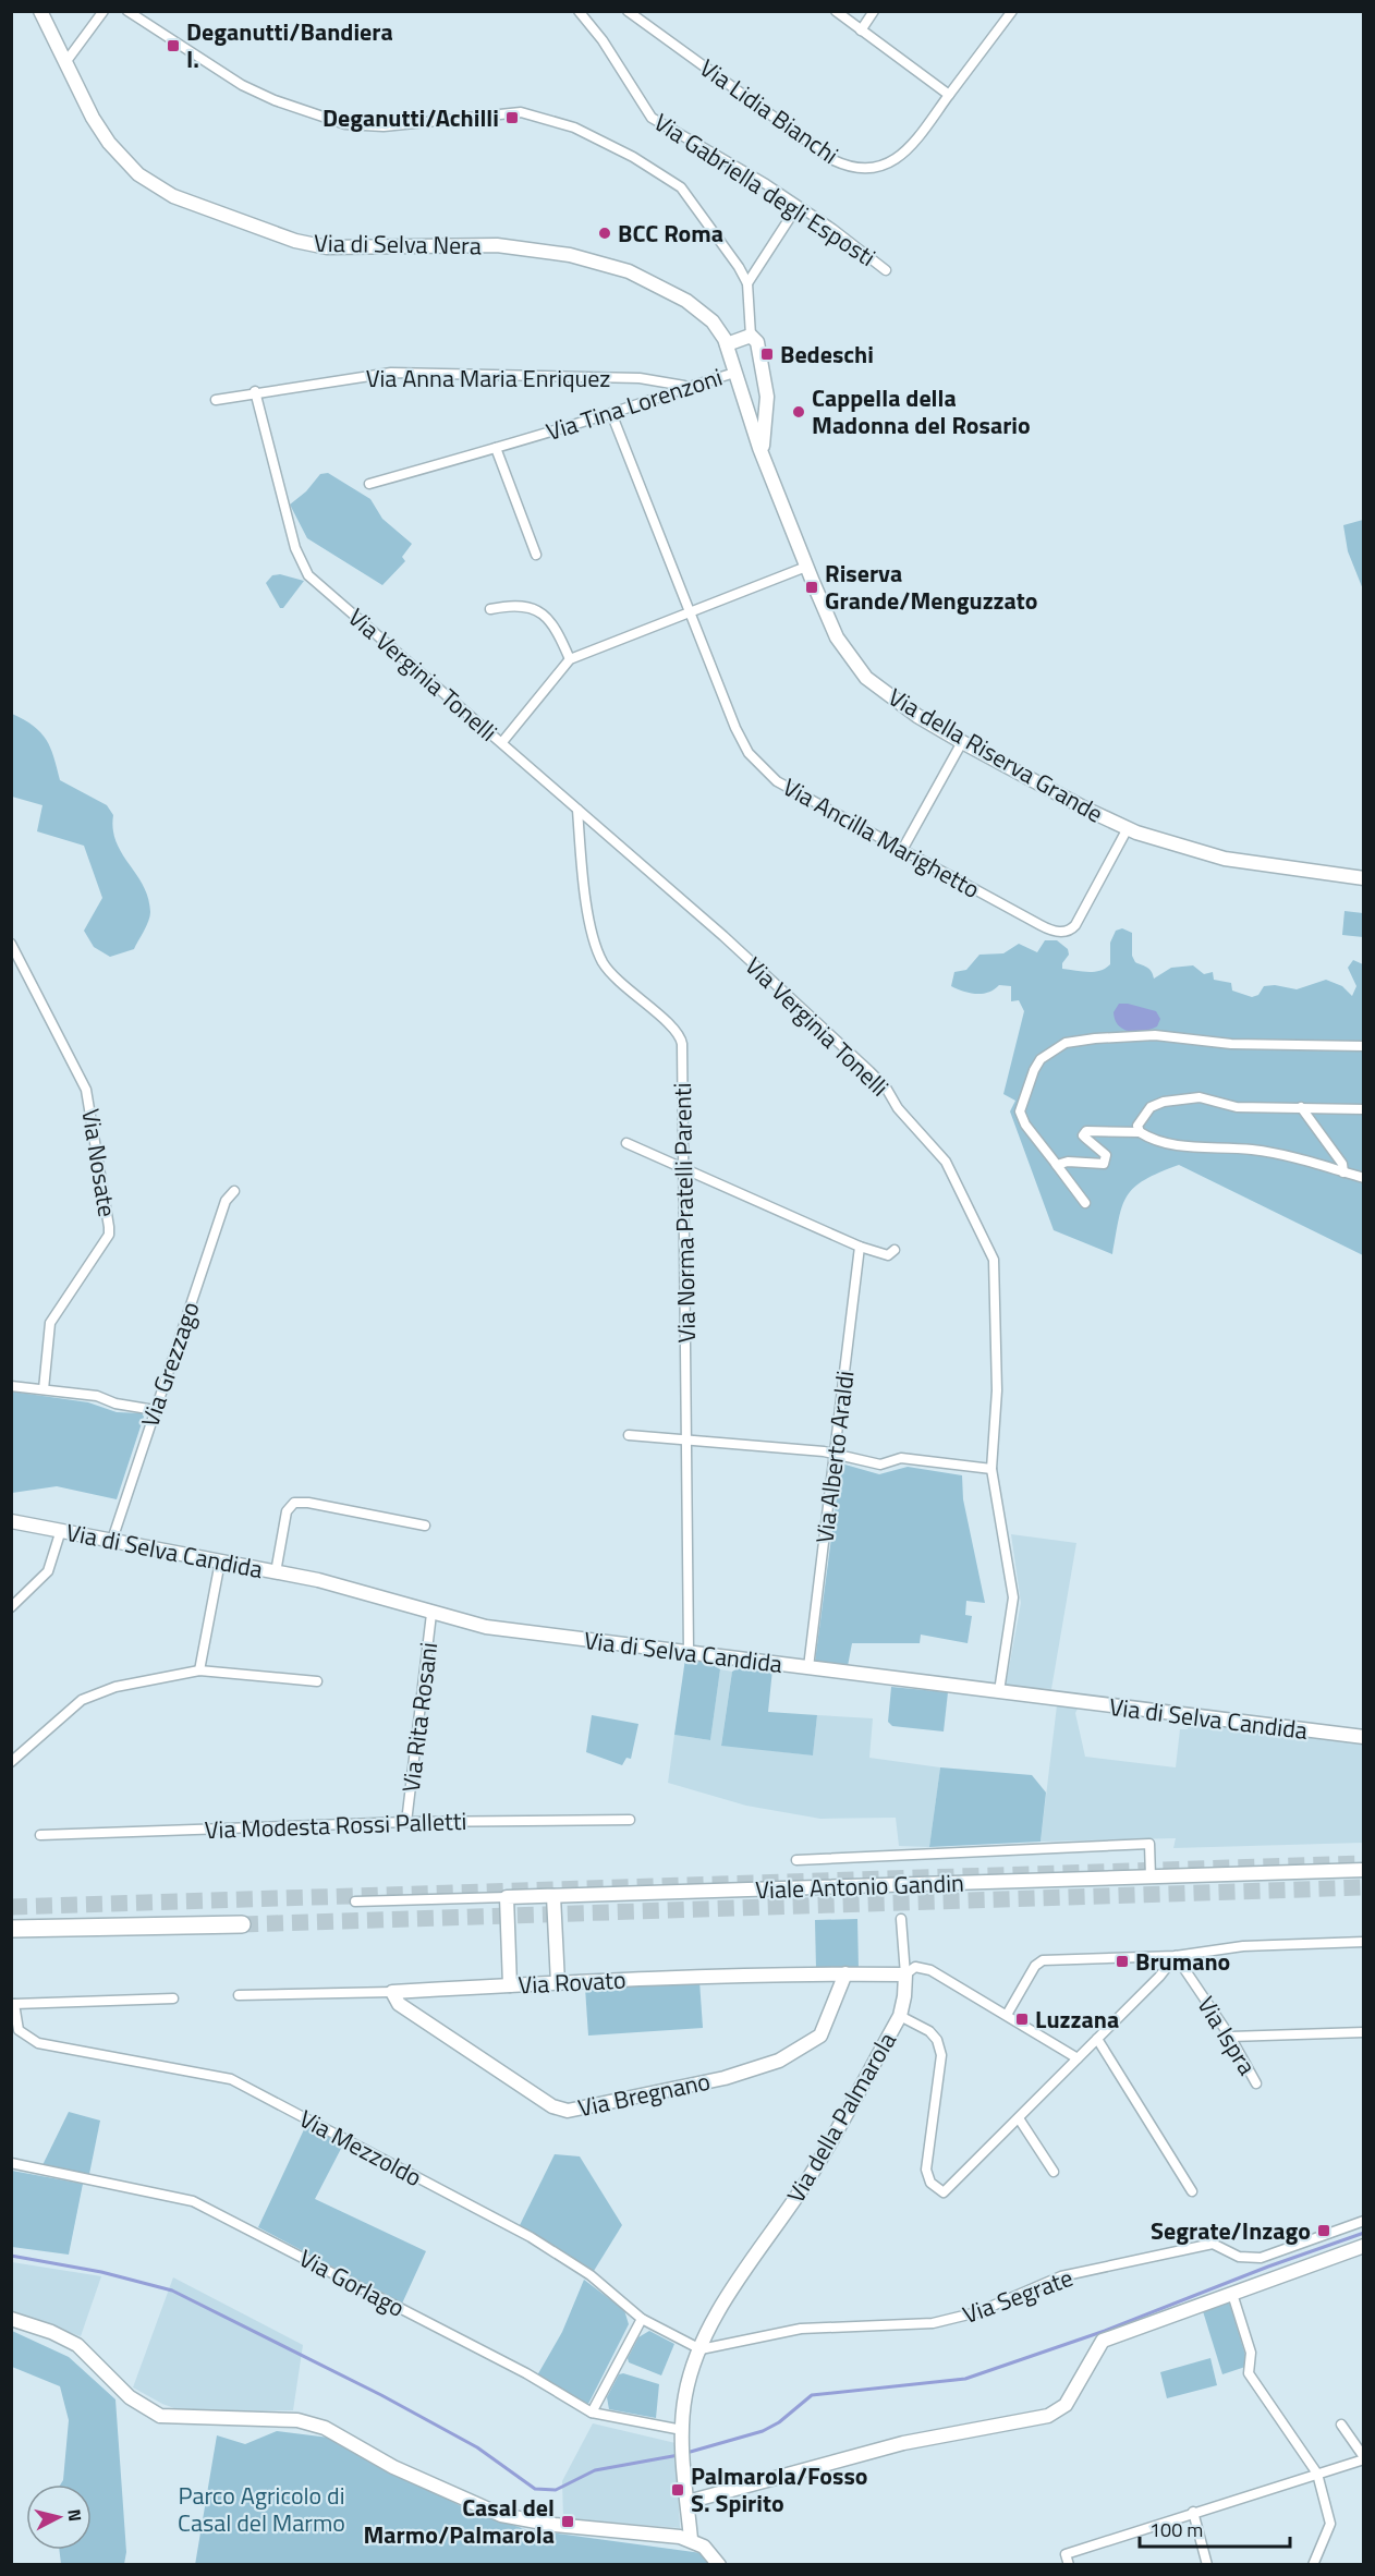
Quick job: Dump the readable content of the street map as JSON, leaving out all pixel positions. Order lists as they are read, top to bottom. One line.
{"streets":{"street":["Via Lidia Bianchi","Via Gabriella degli Esposti","Via di Selva Nera","Via Anna Maria Enriquez","Via Tina Lorenzoni","Via Verginia Tonelli","Via della Riserva Grande","Via Ancilla Marighetto","Via Nosate","Via Norma Pratelli Parenti","Via Grezzago","Via Alberto Araldi","Via di Selva Candida","Via Rita Rosani","Via Modesta Rossi Palletti","Viale Antonio Gandin","Via Rovato","Via Ispra","Via Bregnano","Via della Palmarola","Via Mezzoldo","Via Gorlago","Via Segrate"]},"crossings":[["Via di Selva Nera","Via Tina Lorenzoni"],["Via di Selva Nera","Via della Riserva Grande"],["Via Anna Maria Enriquez","Via Tina Lorenzoni"],["Via Anna Maria Enriquez","Via Verginia Tonelli"],["Via Tina Lorenzoni","Via Ancilla Marighetto"],["Via Verginia Tonelli","Via Norma Pratelli Parenti"],["Via Verginia Tonelli","Via di Selva Candida"],["Via della Riserva Grande","Via Ancilla Marighetto"],["Via Norma Pratelli Parenti","Via di Selva Candida"],["Via Grezzago","Via di Selva Candida"],["Via Alberto Araldi","Via di Selva Candida"],["Via di Selva Candida","Via Rita Rosani"],["Via Rita Rosani","Via Modesta Rossi Palletti"],["Via Rovato","Via Bregnano"],["Via Ispra","Via della Palmarola"],["Via della Palmarola","Via Mezzoldo"],["Via della Palmarola","Via Gorlago"],["Via della Palmarola","Via Segrate"],["Via Mezzoldo","Via Segrate"]],"parks":["Parco Agricolo di Casal del Marmo"],"places":{"transit":["Deganutti/Bandiera I.","Deganutti/Achilli","Bedeschi","Riserva Grande/Menguzzato","Brumano","Luzzana","Segrate/Inzago","Palmarola/Fosso S. Spirito","Casal del Marmo/Palmarola"],"other":["BCC Roma","Cappella della Madonna del Rosario"]},"scale_bar":"100 m","north":"right"}
